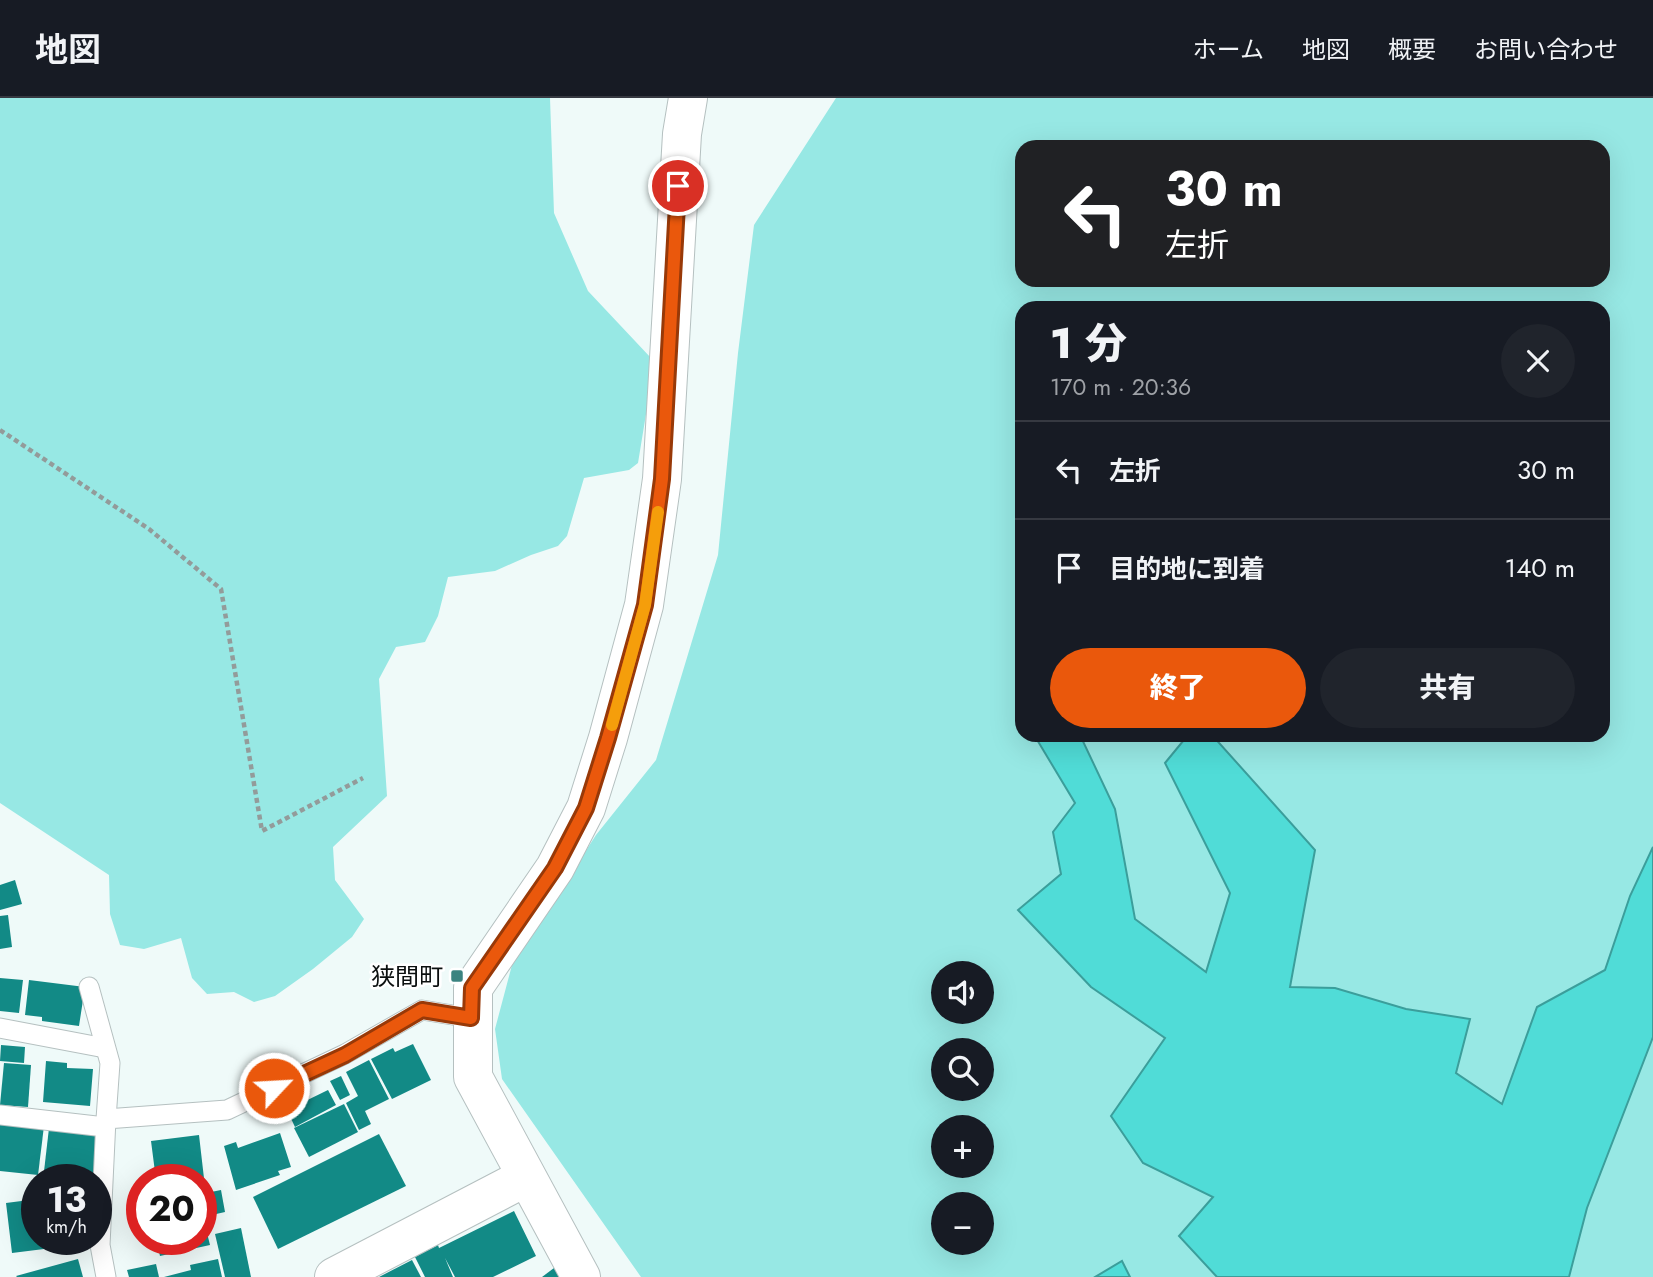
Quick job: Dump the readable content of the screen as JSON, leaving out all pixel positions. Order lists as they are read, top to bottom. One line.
{"places":{"transit":["狭間町"]},"page":{"header":"地図","nav":["ホーム","地図","概要","お問い合わせ"],"turn":["30 m","左折"],"heading":["1 分","170 m · 20:36"],"list":[{"name":"左折","value":"30 m"},{"name":"目的地に到着","value":"140 m"}],"buttons":["終了","共有"],"map_buttons":["+","−"],"speed":"13 km/h","limit":"20"}}
